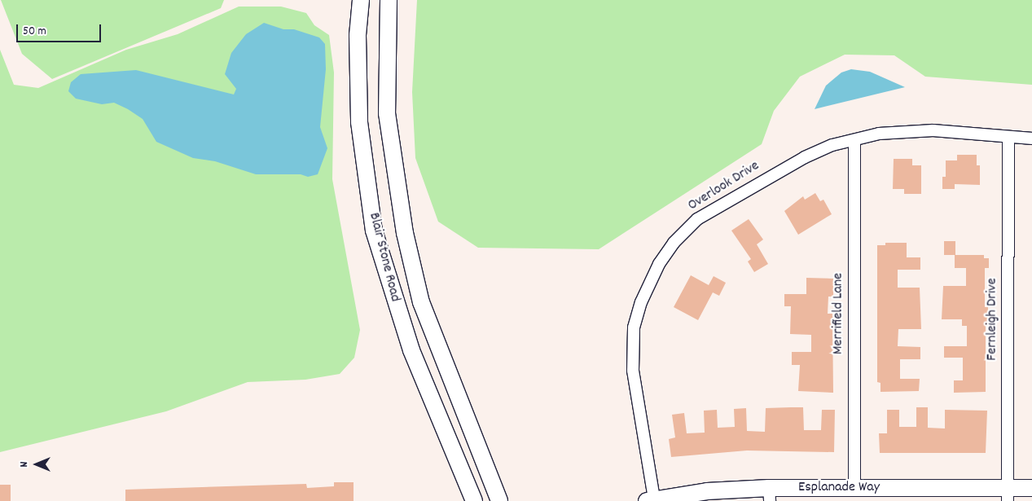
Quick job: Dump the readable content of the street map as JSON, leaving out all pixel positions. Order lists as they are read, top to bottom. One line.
{"streets":{"street":["Overlook Drive","Blair Stone Road","Merrifield Lane","Fernleigh Drive","Esplanade Way"]},"crossings":[["Overlook Drive","Merrifield Lane"],["Overlook Drive","Fernleigh Drive"],["Overlook Drive","Esplanade Way"],["Merrifield Lane","Esplanade Way"],["Fernleigh Drive","Esplanade Way"]],"scale_bar":"50 m","north":"left"}
